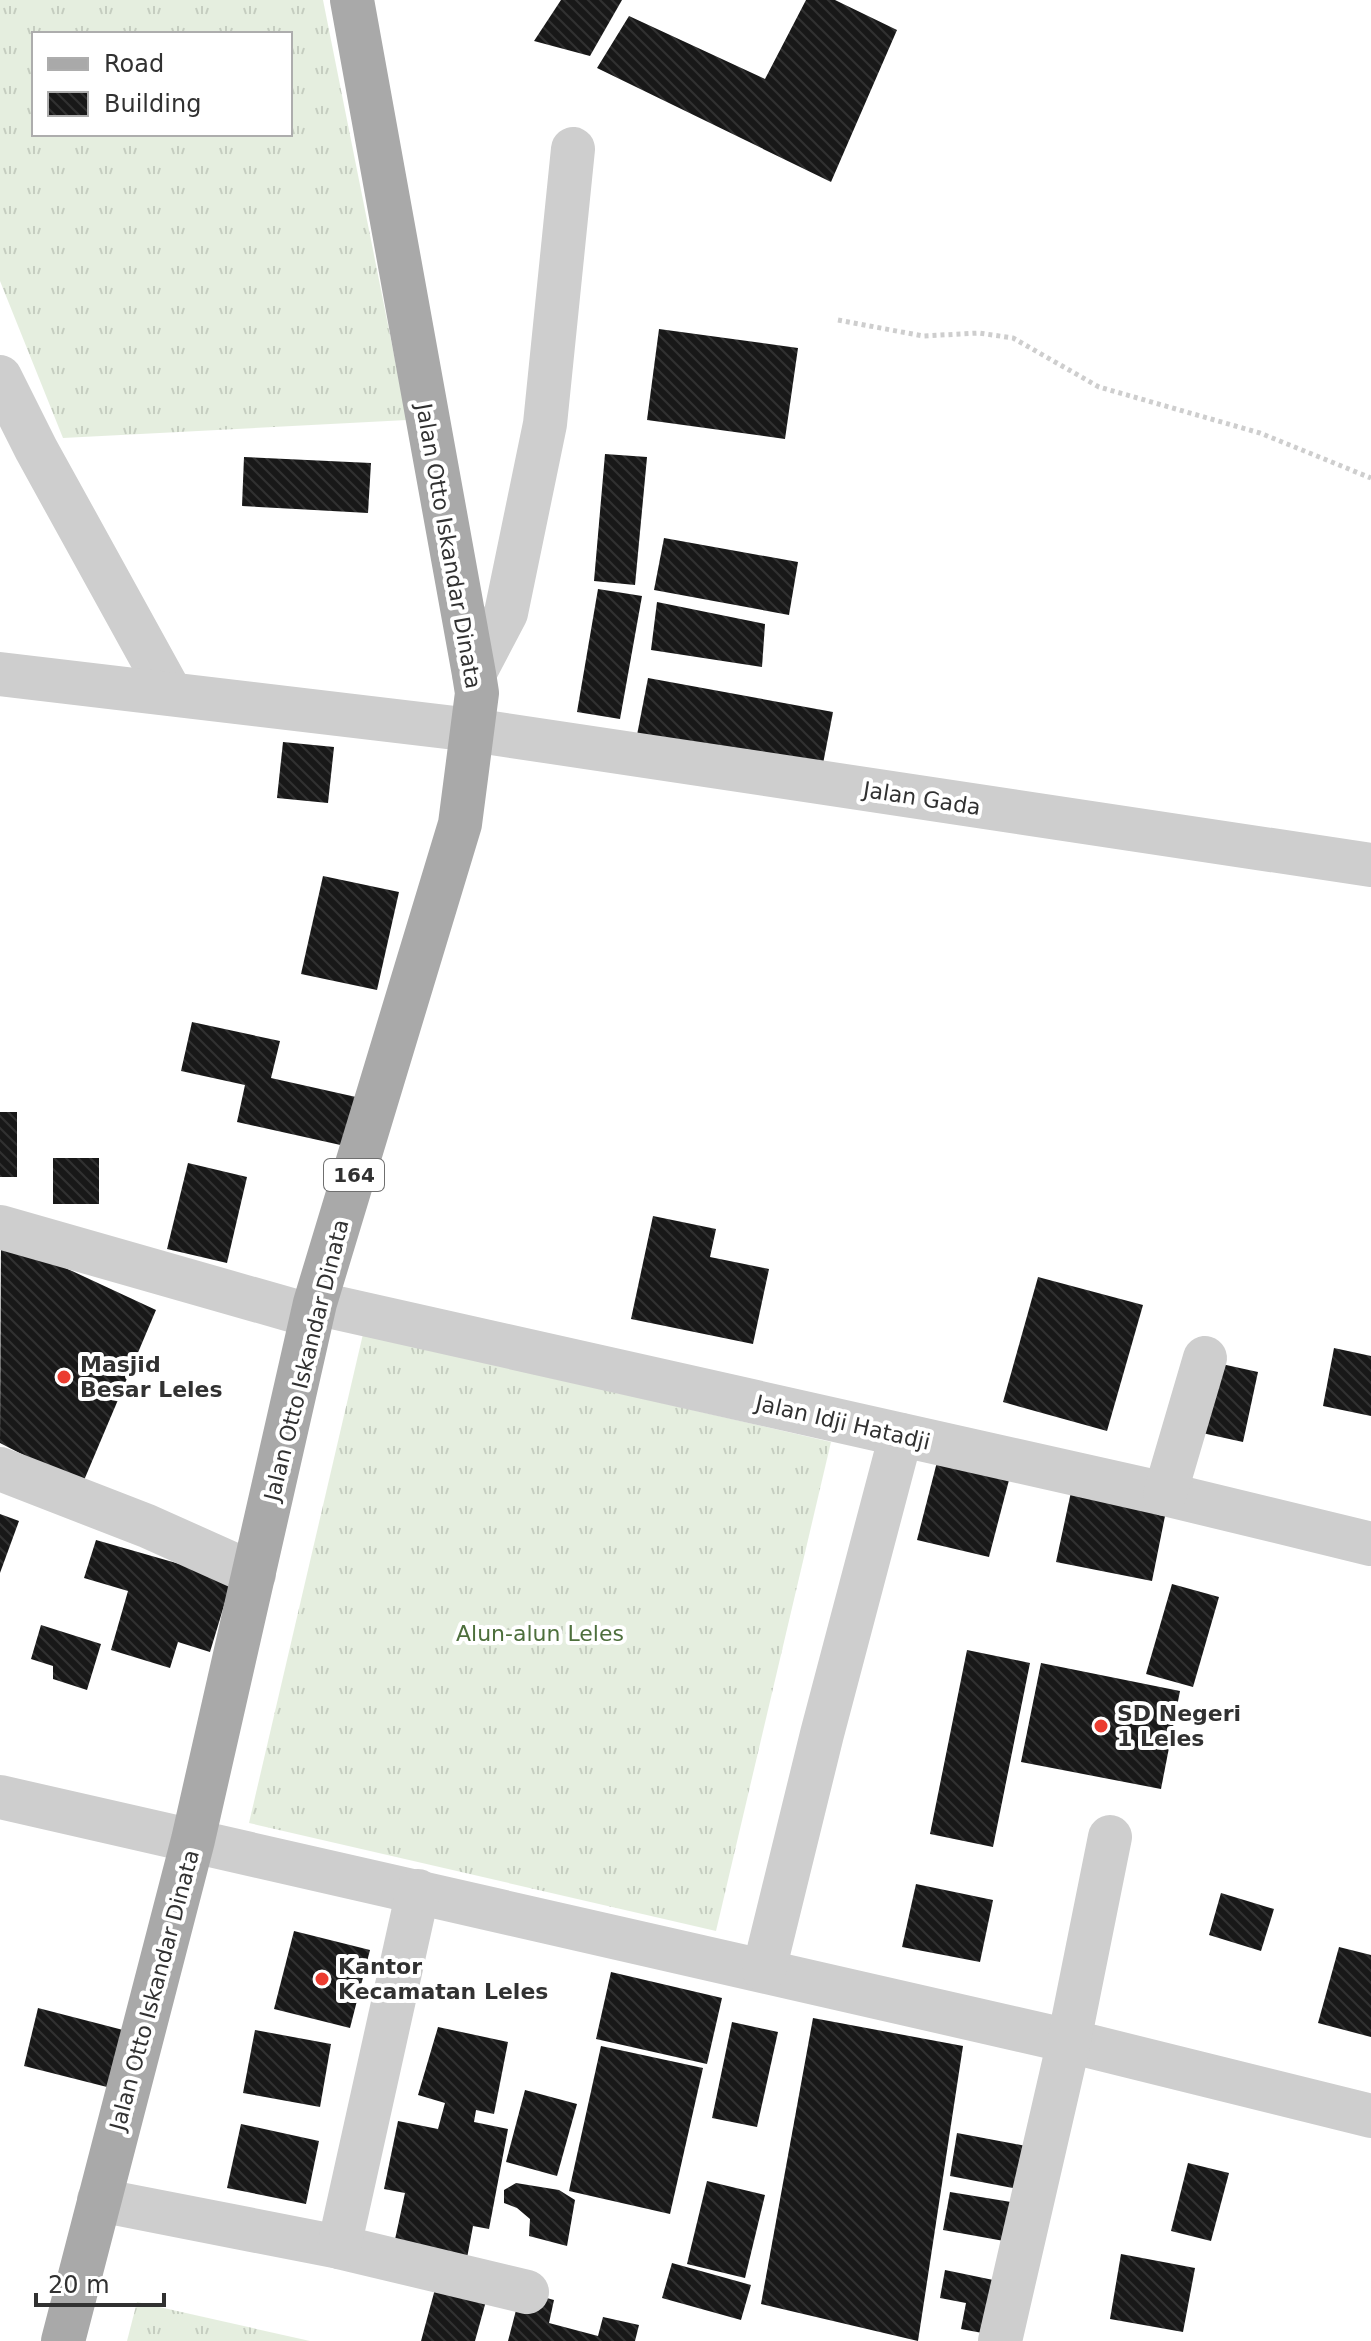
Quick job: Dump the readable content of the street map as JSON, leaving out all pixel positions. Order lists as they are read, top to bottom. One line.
{"streets":{"main road":["Jalan Otto Iskandar Dinata","164"],"street":["Jalan Gada","Jalan Idji Hatadji"]},"crossings":[["Jalan Otto Iskandar Dinata","Jalan Gada"],["Jalan Otto Iskandar Dinata","Jalan Idji Hatadji"]],"parks":["Alun-alun Leles"],"places":["Masjid Besar Leles","SD Negeri 1 Leles","Kantor Kecamatan Leles"],"legend":["Road","Building"],"scale_bar":"20 m"}
